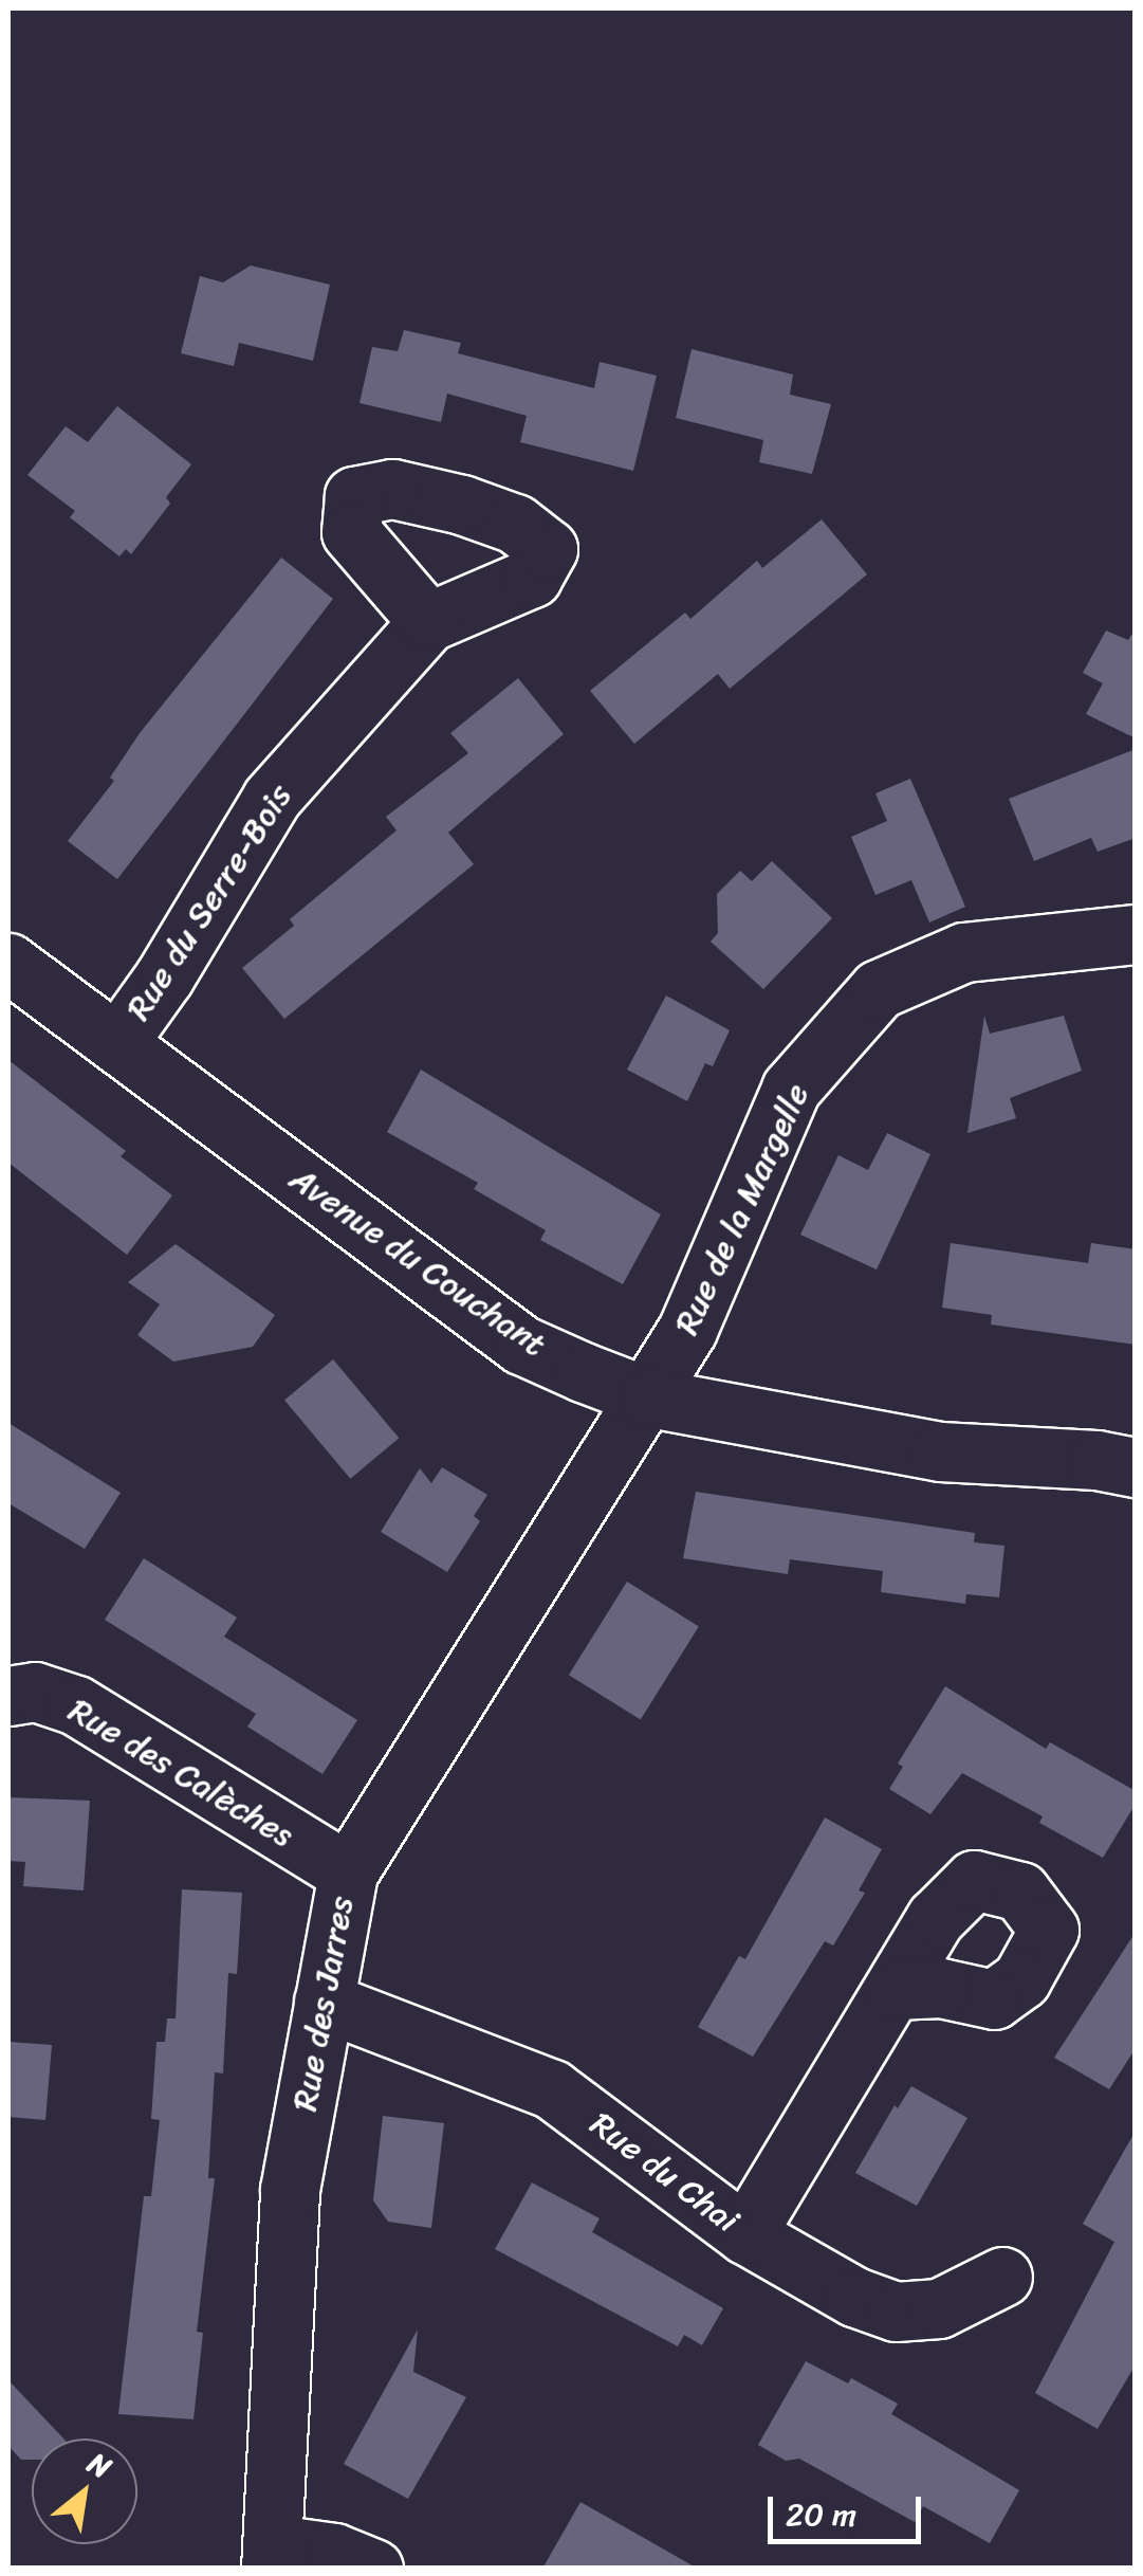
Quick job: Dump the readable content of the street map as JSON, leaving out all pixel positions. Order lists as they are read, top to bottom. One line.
{"streets":{"street":["Rue du Serre-Bois","Rue de la Margelle","Avenue du Couchant","Rue des Calèches","Rue des Jarres","Rue du Chai"]},"crossings":[["Rue du Serre-Bois","Avenue du Couchant"],["Rue de la Margelle","Avenue du Couchant"],["Rue de la Margelle","Rue des Jarres"],["Avenue du Couchant","Rue des Jarres"],["Rue des Calèches","Rue des Jarres"],["Rue des Jarres","Rue du Chai"]],"scale_bar":"20 m","north":"top right"}
